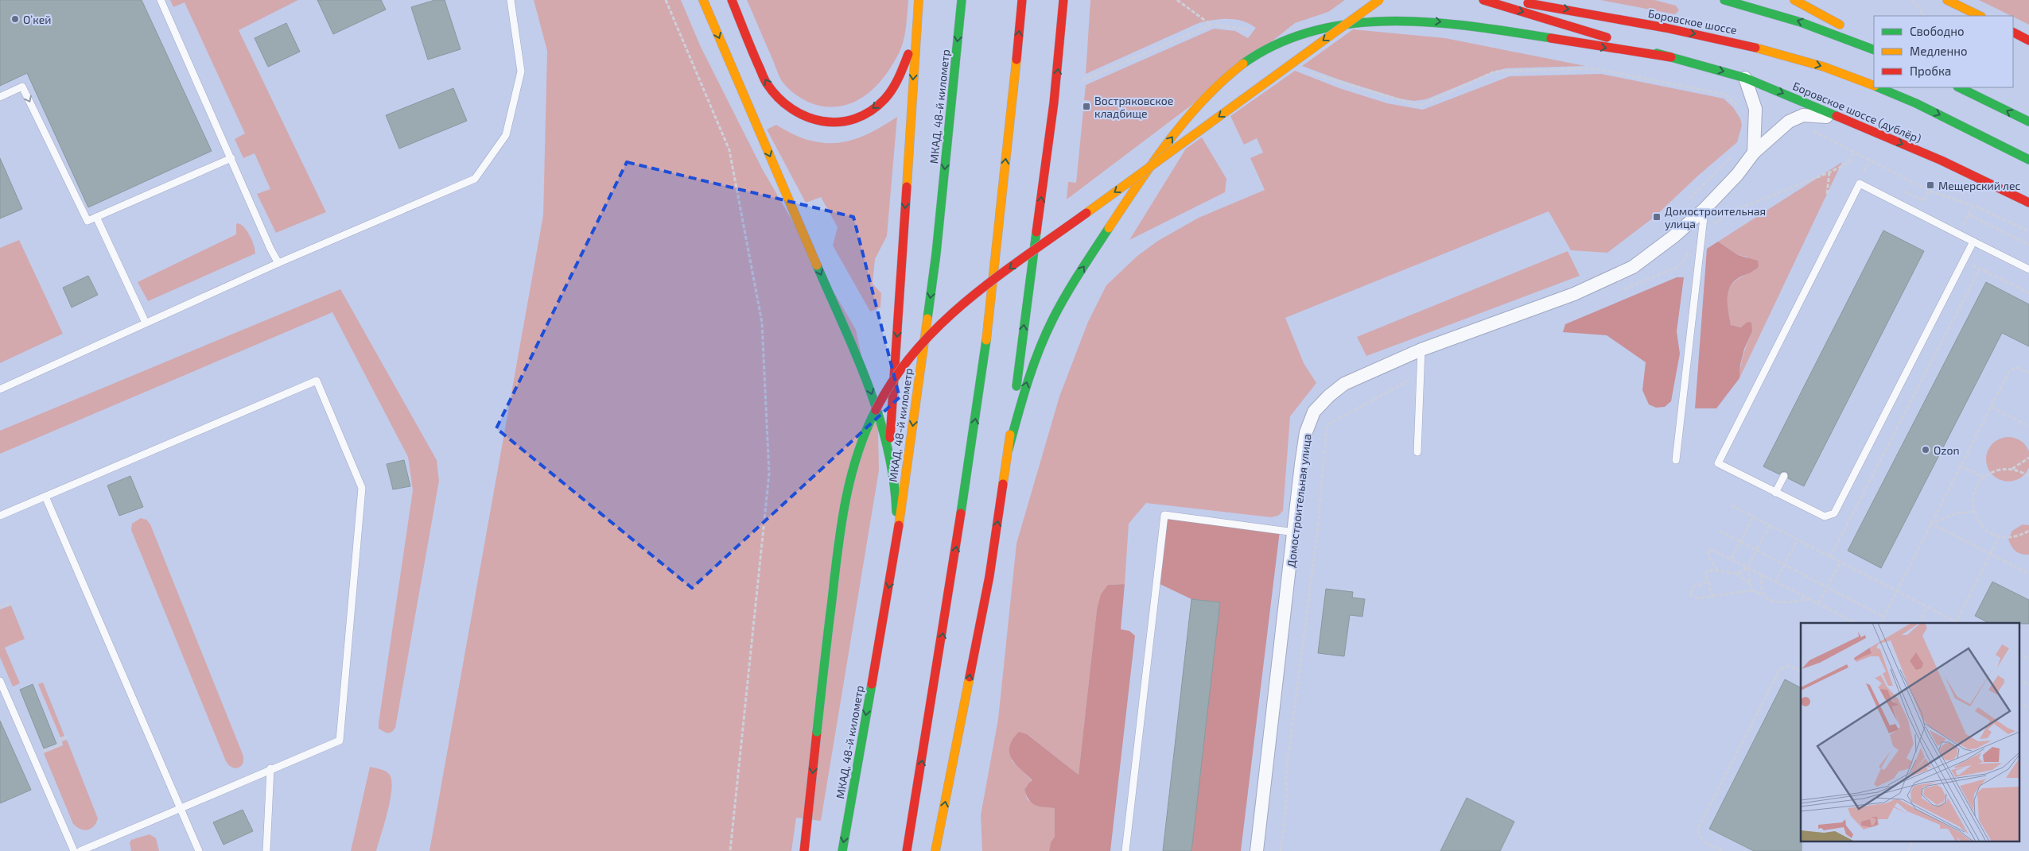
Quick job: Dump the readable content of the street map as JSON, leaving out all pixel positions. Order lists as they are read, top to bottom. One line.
{"streets":{"main road":["Боровское шоссе","МКАД, 48-й километр","Боровское шоссе (дублёр)"],"street":["Домостроительная улица"]},"crossings":[["Боровское шоссе (дублёр)","Домостроительная улица"]],"places":{"other":["О’кей","Ozon"],"transit":["Востряковское кладбище","Мещерский лес","Домостроительная улица"]},"legend":["Свободно","Медленно","Пробка"]}
